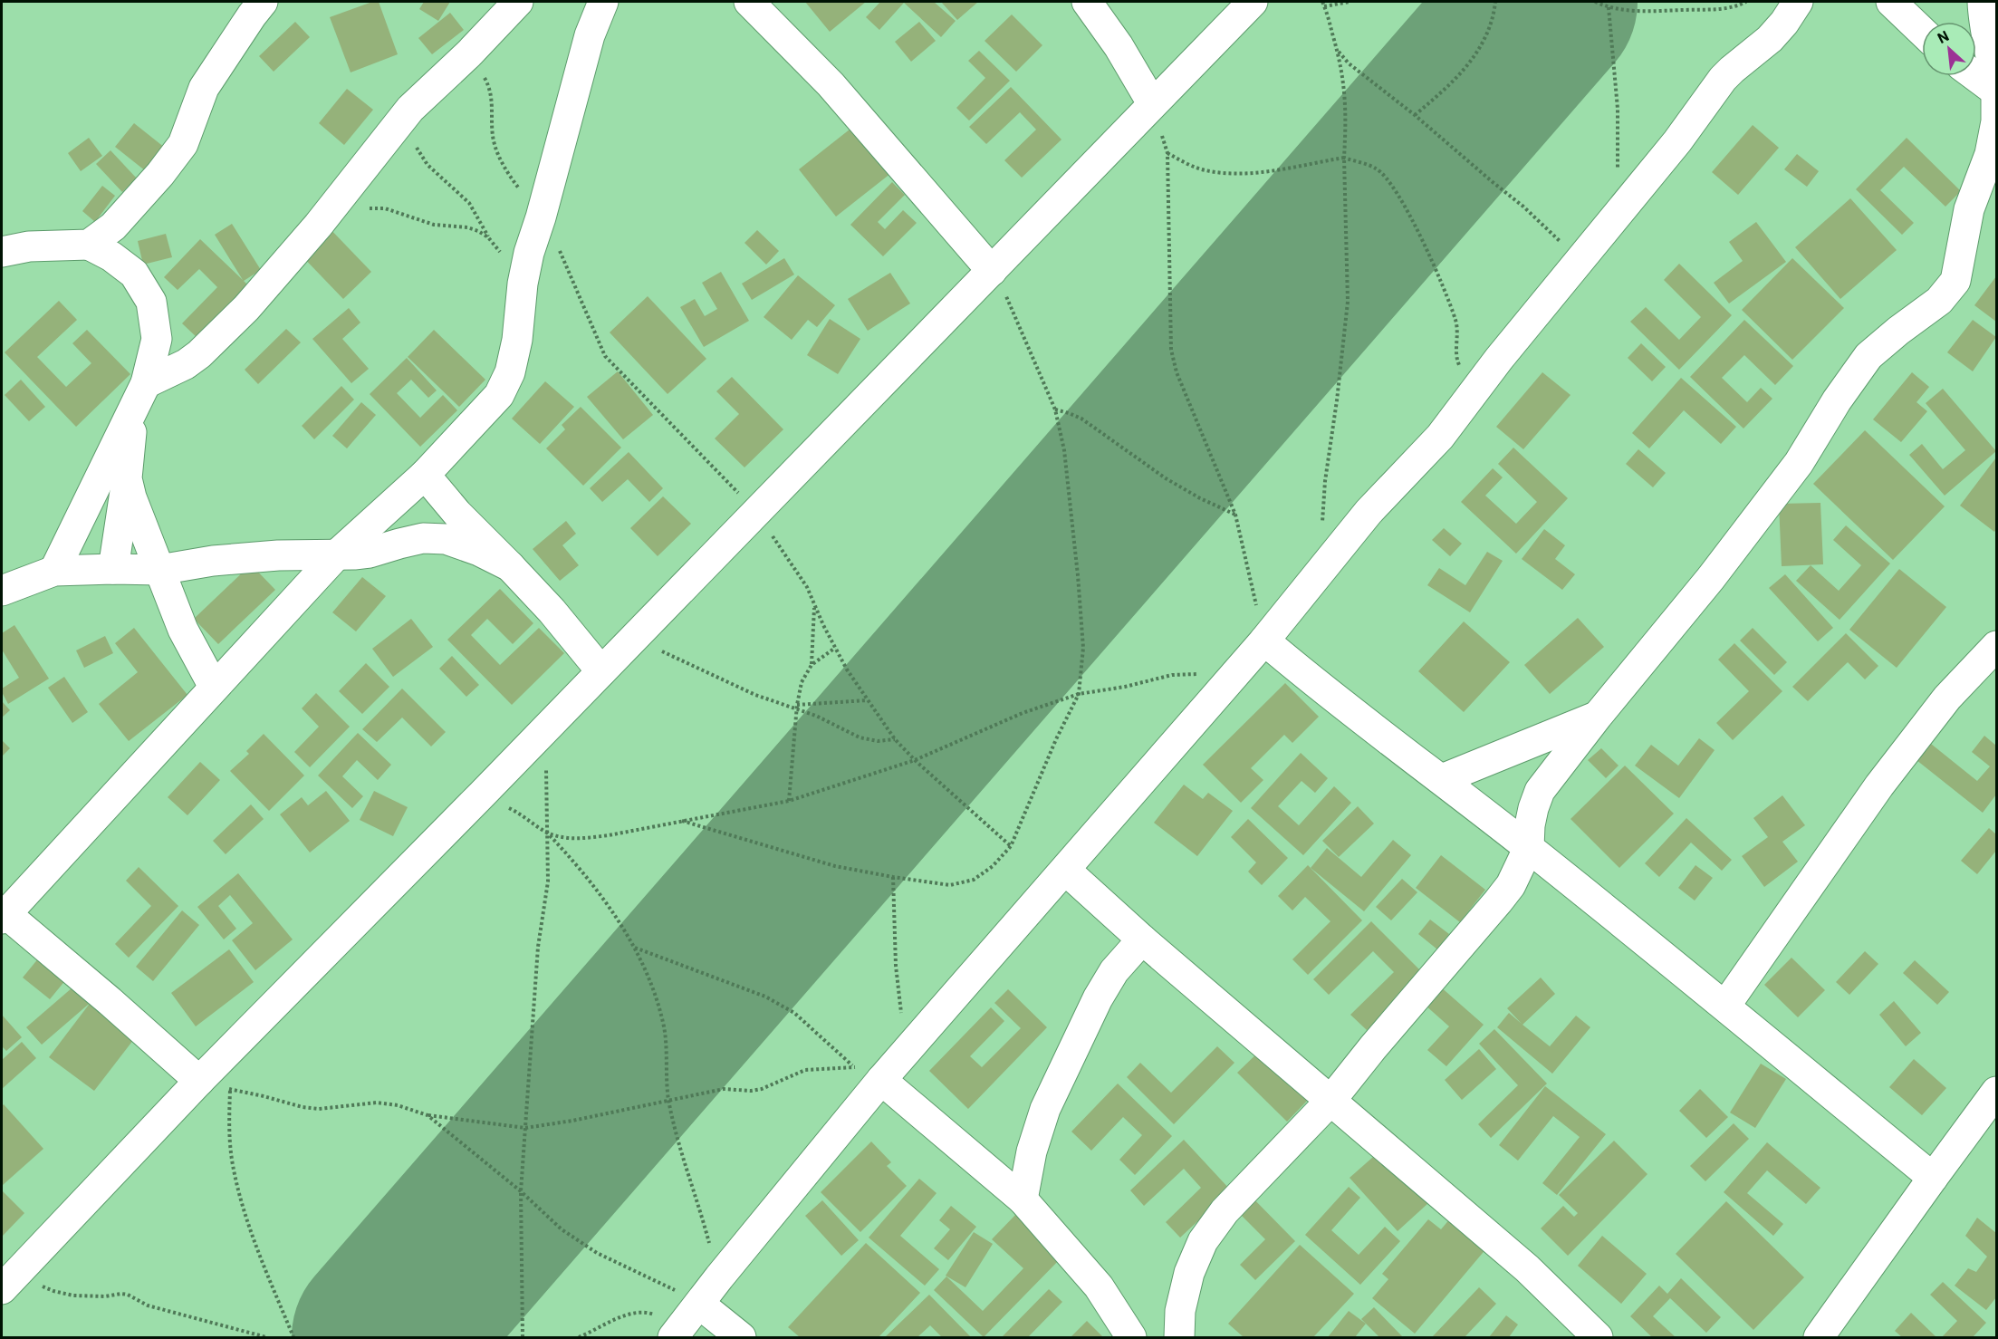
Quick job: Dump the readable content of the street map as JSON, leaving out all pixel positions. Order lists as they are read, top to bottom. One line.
{"north":"top left"}
